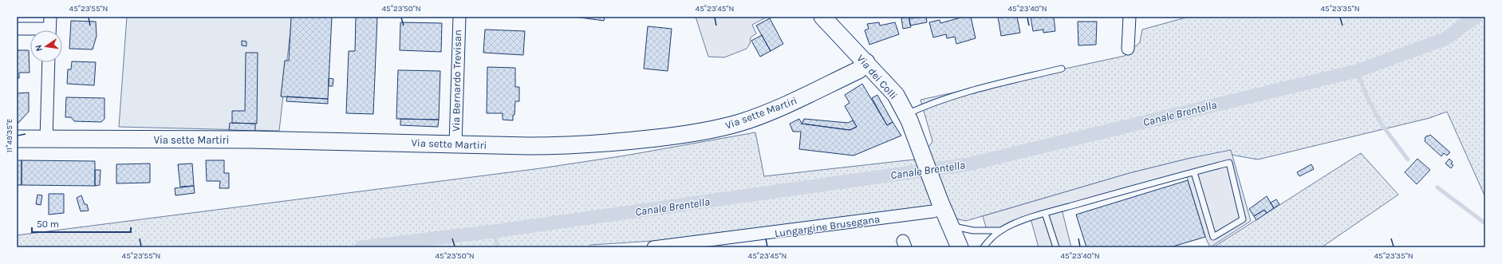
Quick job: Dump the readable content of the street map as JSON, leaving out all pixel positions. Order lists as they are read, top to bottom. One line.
{"streets":{"main road":["Via dei Colli","Via sette Martiri"],"street":["Via Bernardo Trevisan","Lungargine Brusegana"]},"crossings":[["Via dei Colli","Via sette Martiri"],["Via dei Colli","Lungargine Brusegana"],["Via Bernardo Trevisan","Via sette Martiri"]],"water":["Canale Brentella"],"scale_bar":"50 m","north":"left","coordinates":["45°23'55\"N","45°23'50\"N","45°23'45\"N","45°23'40\"N","45°23'35\"N","11°49'35\"E"]}
